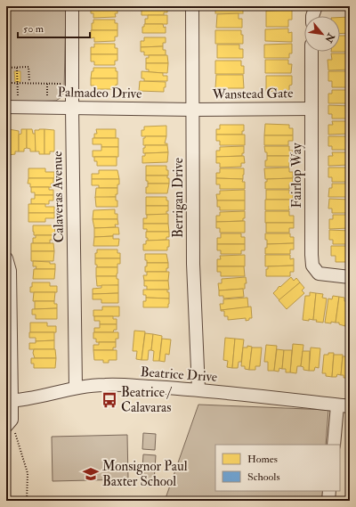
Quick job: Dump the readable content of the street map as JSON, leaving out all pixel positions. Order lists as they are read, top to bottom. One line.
{"streets":{"street":["Palmadeo Drive","Wanstead Gate","Fairlop Way","Calaveras Avenue","Berrigan Drive","Beatrice Drive"]},"crossings":[["Palmadeo Drive","Wanstead Gate"],["Palmadeo Drive","Calaveras Avenue"],["Palmadeo Drive","Berrigan Drive"],["Wanstead Gate","Fairlop Way"],["Wanstead Gate","Berrigan Drive"],["Calaveras Avenue","Beatrice Drive"],["Berrigan Drive","Beatrice Drive"]],"places":{"bus stop":["Beatrice / Calavaras"],"school or university":["Monsignor Paul Baxter School"]},"legend":["Homes","Schools"],"scale_bar":"50 m","north":"bottom right"}
